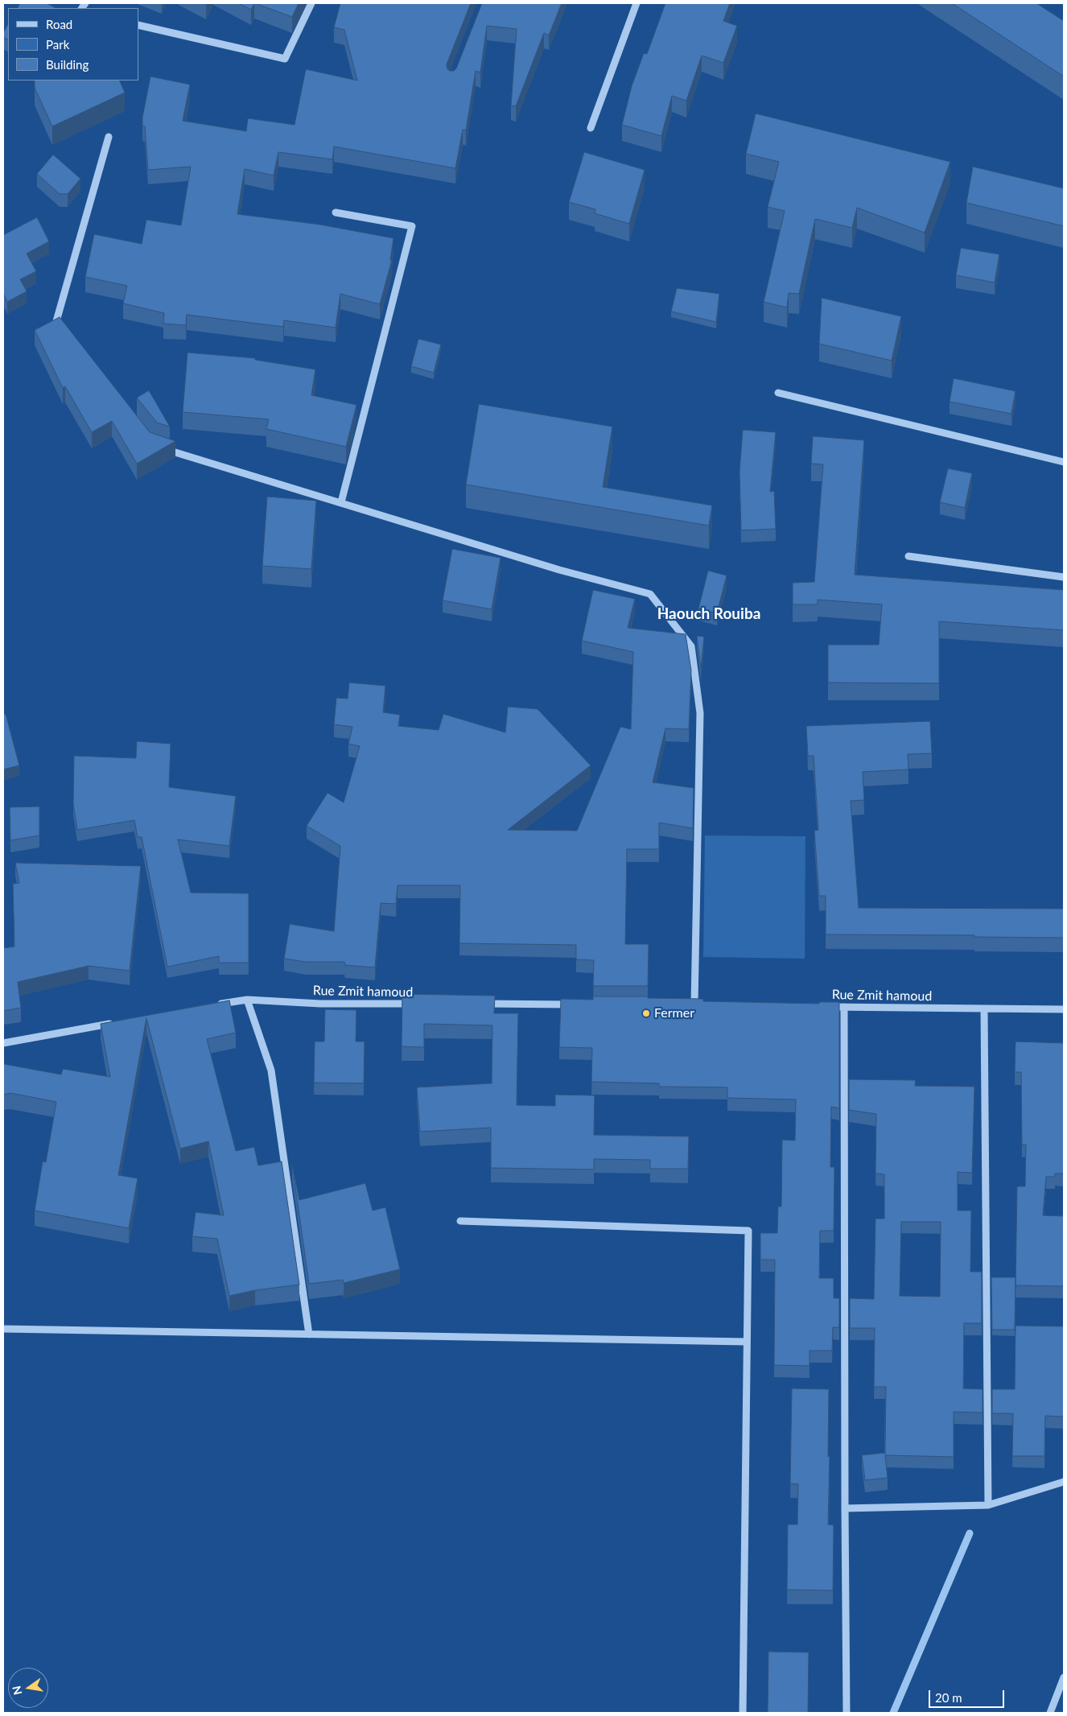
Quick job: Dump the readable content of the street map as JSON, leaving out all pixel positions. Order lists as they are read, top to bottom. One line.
{"streets":{"street":["Rue Zmit hamoud"]},"districts":["Haouch Rouiba"],"places":["Fermer"],"legend":["Road","Park","Building"],"scale_bar":"20 m","north":"left"}
